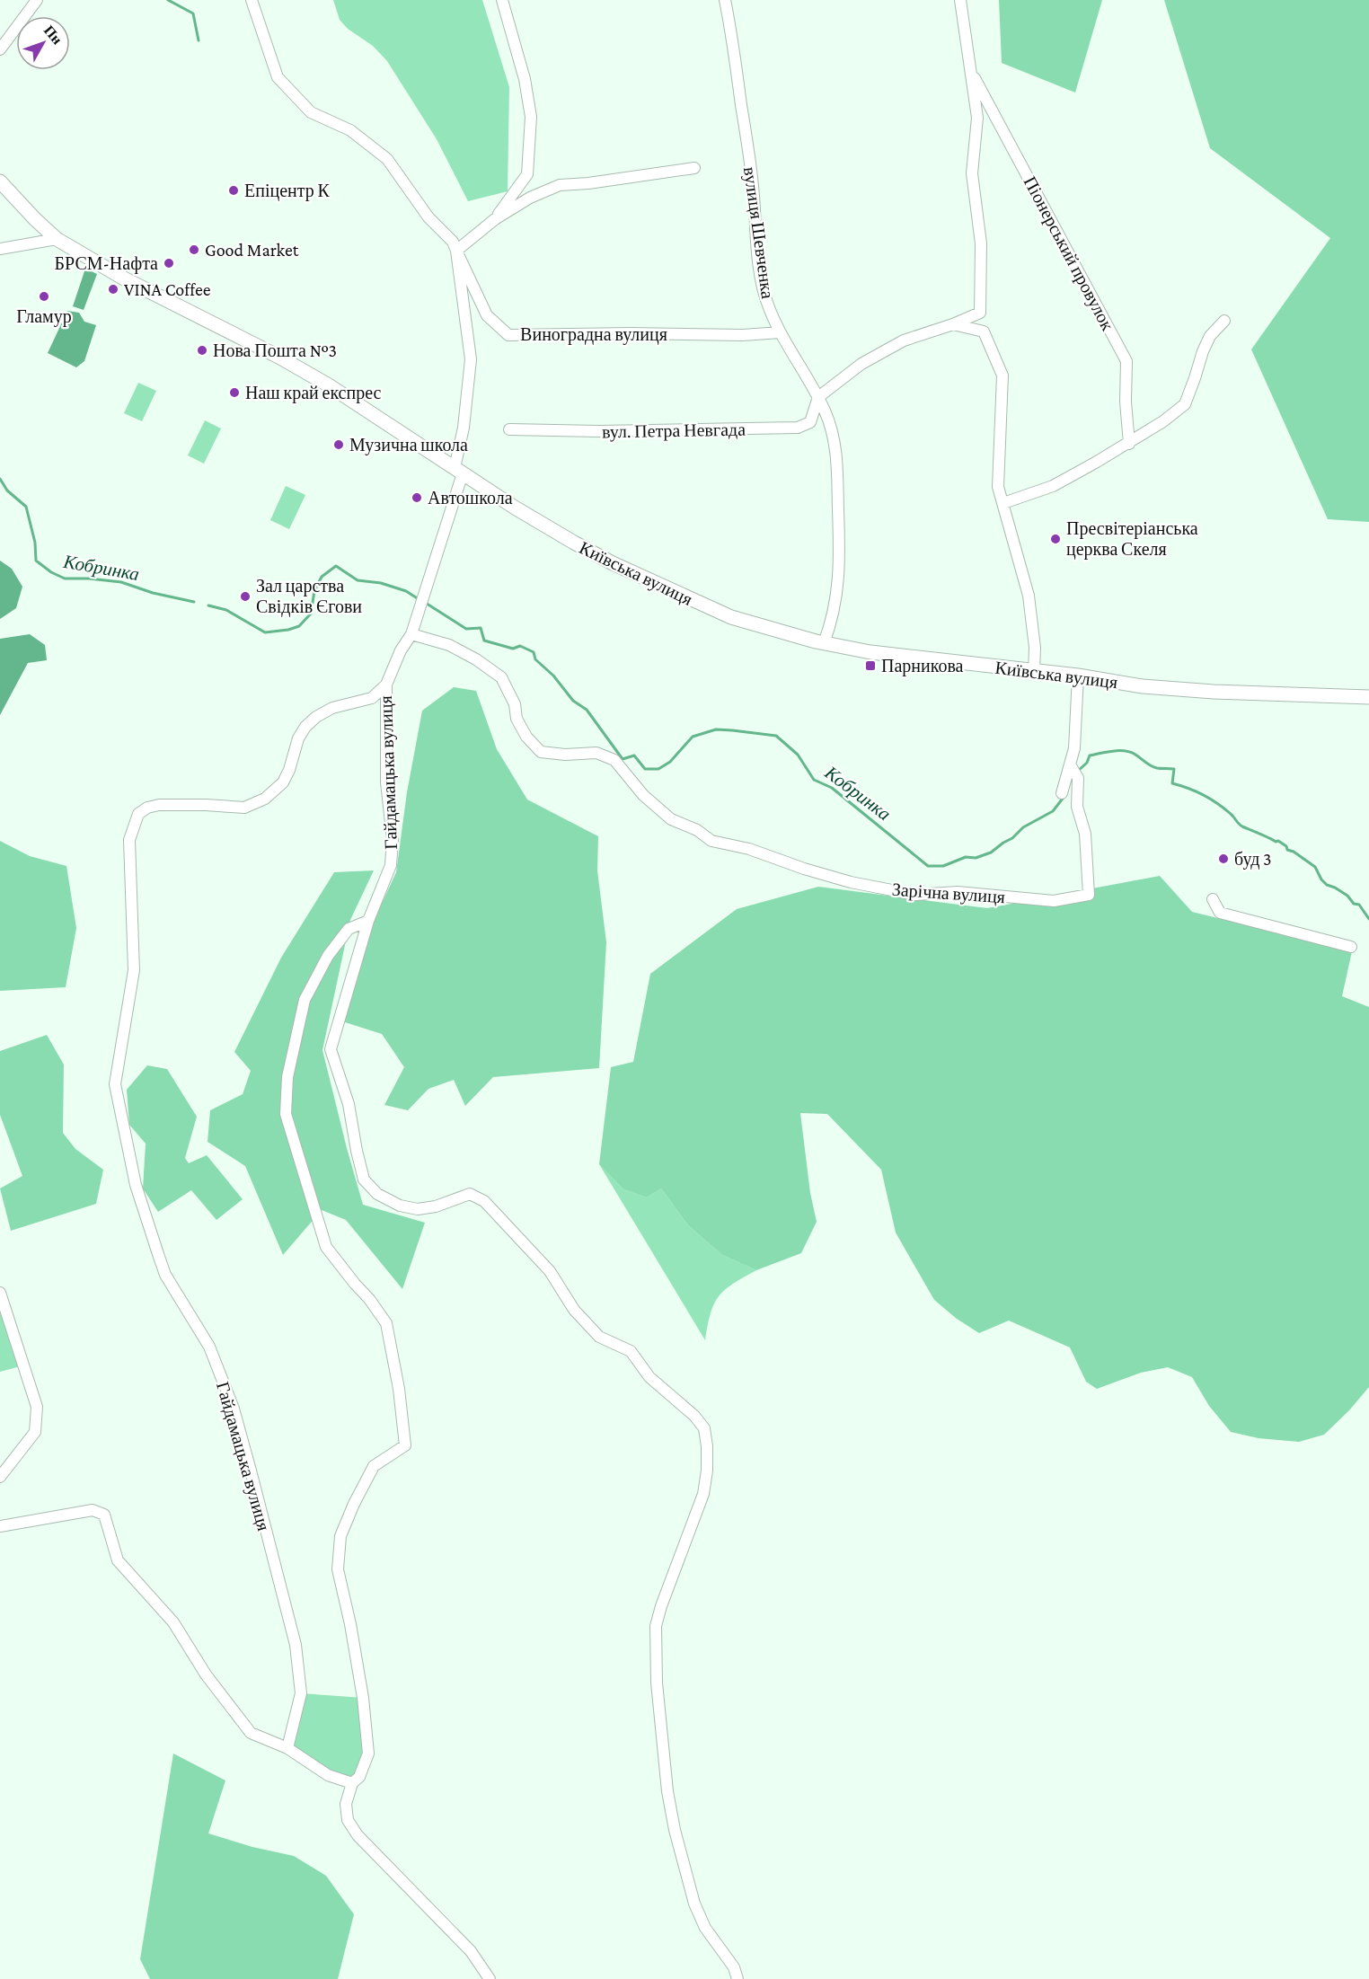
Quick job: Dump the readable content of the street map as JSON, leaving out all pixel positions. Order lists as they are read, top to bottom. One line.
{"streets":{"main road":["Київська вулиця"],"street":["вулиця Шевченка","Піонерський провулок","Виноградна вулиця","вул. Петра Невгада","Гайдамацька вулиця","Зарічна вулиця"]},"crossings":[["вулиця Шевченка","Виноградна вулиця"],["вулиця Шевченка","вул. Петра Невгада"],["вулиця Шевченка","Київська вулиця"],["Виноградна вулиця","Гайдамацька вулиця"],["Київська вулиця","Гайдамацька вулиця"],["Гайдамацька вулиця","Зарічна вулиця"]],"water":["Кобринка"],"places":{"other":["Епіцентр К","Good Market","БРСМ-Нафта","VINA Coffee","Гламур","Нова Пошта №3","Наш край експрес","Музична школа","Автошкола","Пресвітеріанська церква Скеля","Зал царства Свідків Єгови","буд 3"],"transit":["Парникова"]},"north":"top right"}
